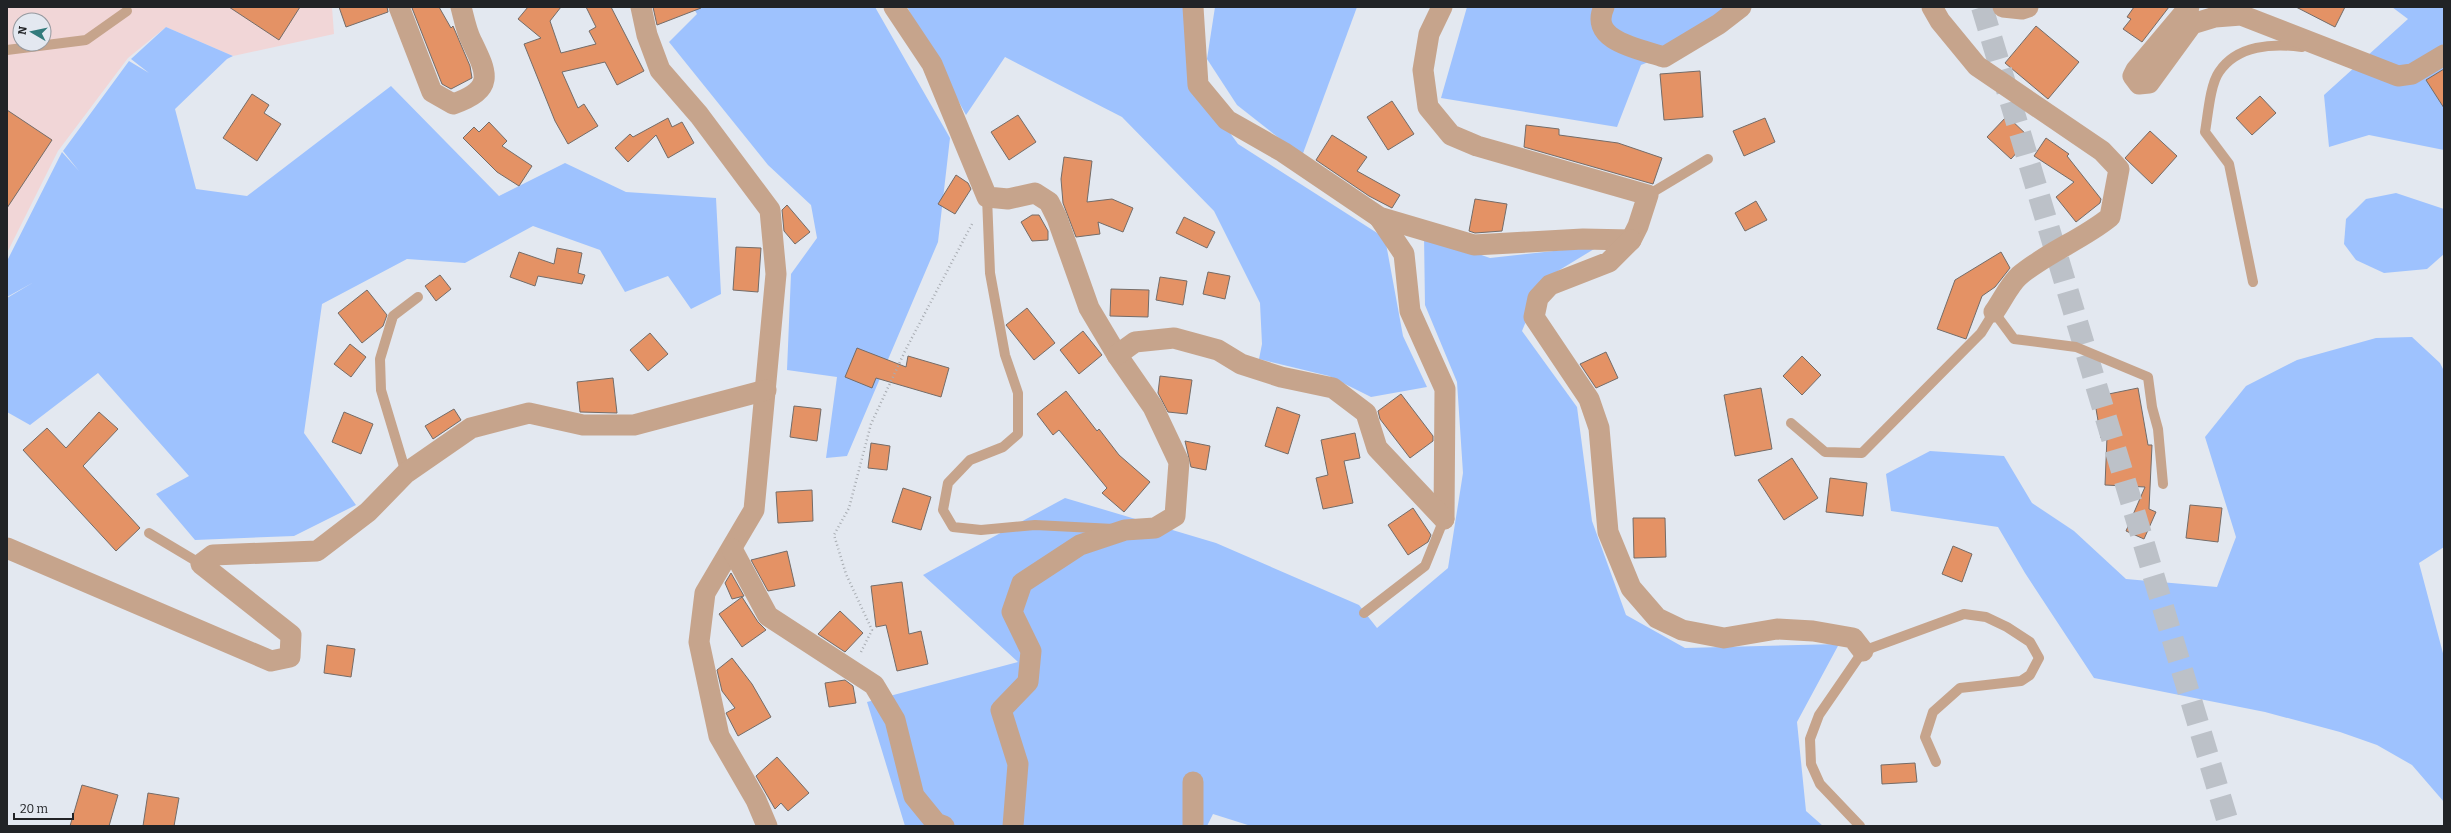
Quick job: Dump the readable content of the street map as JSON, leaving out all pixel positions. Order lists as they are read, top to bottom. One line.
{"scale_bar":"20 m","north":"left"}
